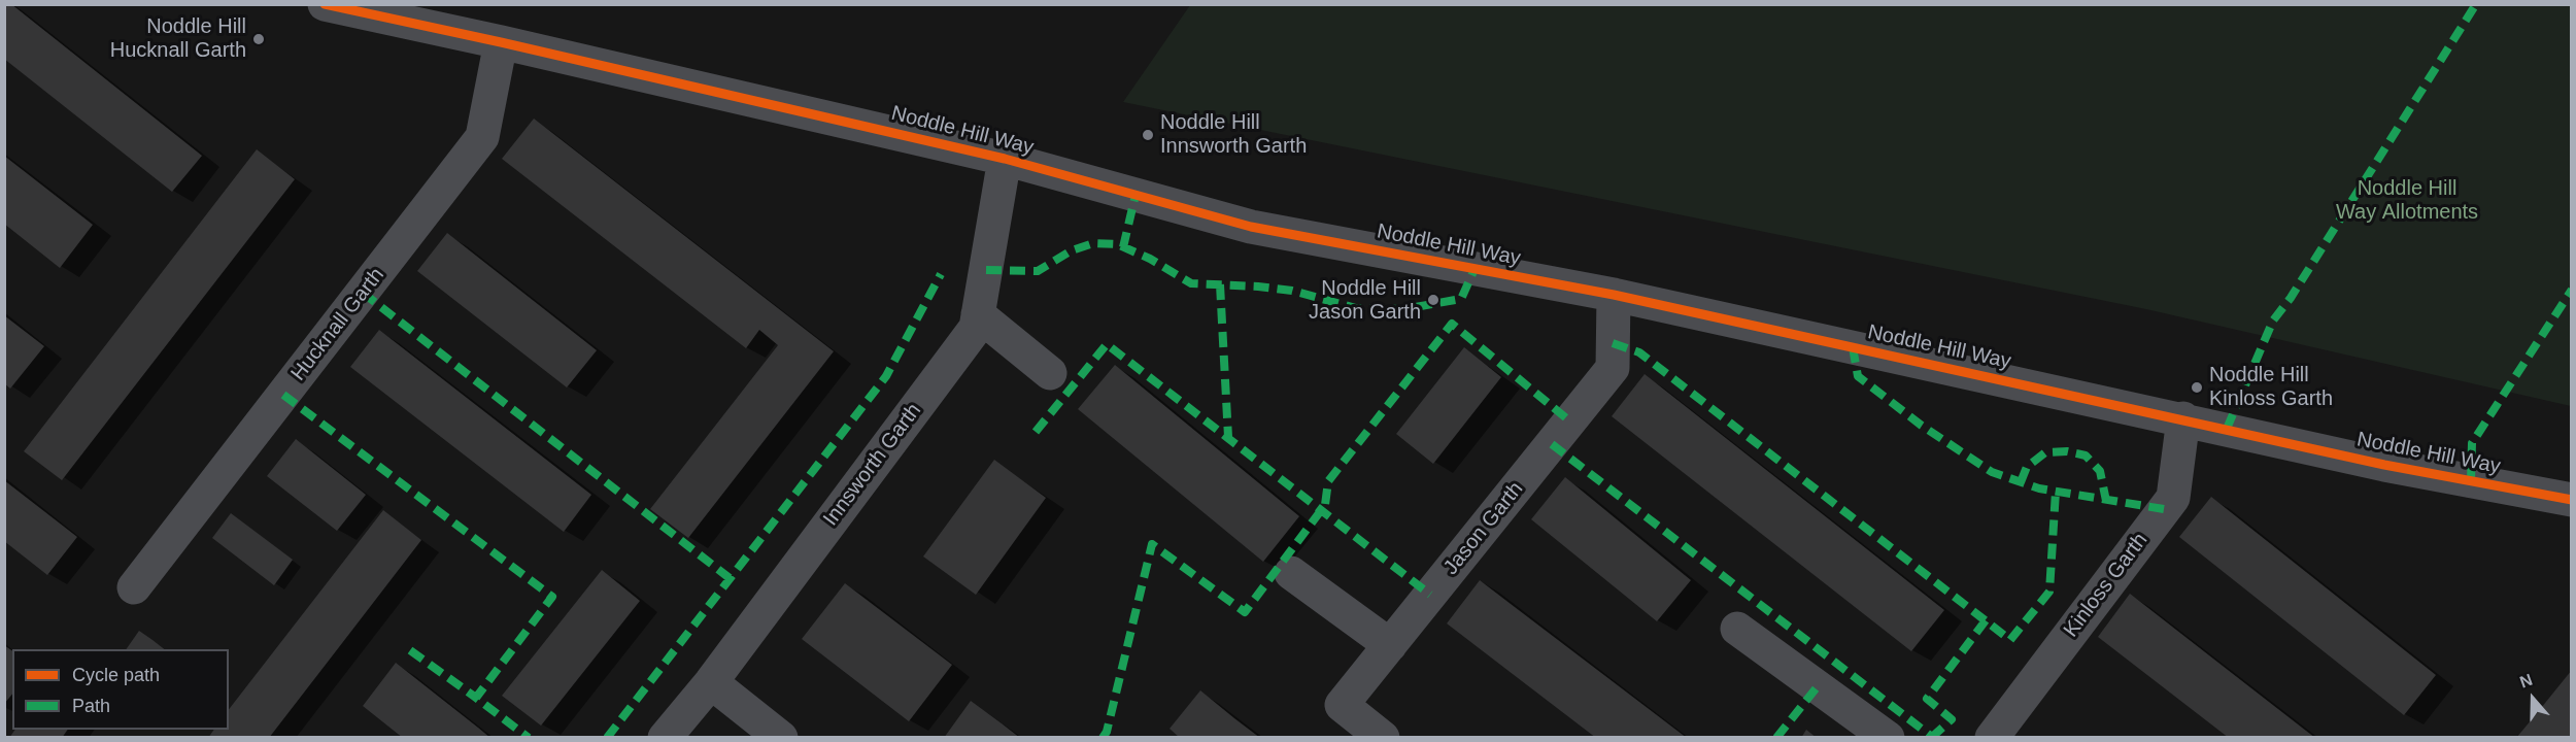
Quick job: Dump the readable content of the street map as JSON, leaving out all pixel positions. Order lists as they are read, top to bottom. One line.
{"streets":{"street":["Noddle Hill Way","Hucknall Garth","Innsworth Garth","Jason Garth","Kinloss Garth"]},"crossings":[["Noddle Hill Way","Hucknall Garth"],["Noddle Hill Way","Innsworth Garth"],["Noddle Hill Way","Jason Garth"],["Noddle Hill Way","Kinloss Garth"]],"parks":["Noddle Hill Way Allotments"],"places":["Noddle Hill Hucknall Garth","Noddle Hill Innsworth Garth","Noddle Hill Jason Garth","Noddle Hill Kinloss Garth"],"legend":["Cycle path","Path"],"north":"top"}
